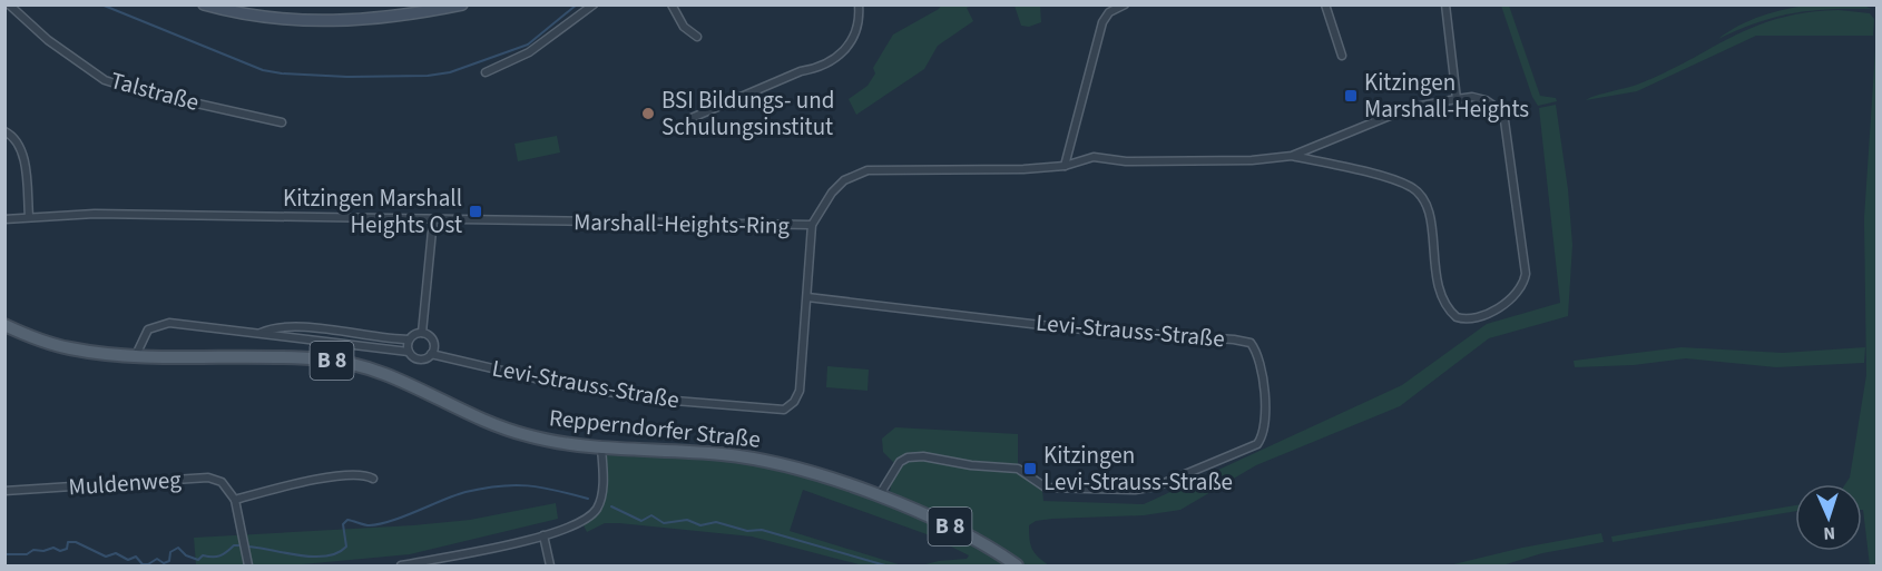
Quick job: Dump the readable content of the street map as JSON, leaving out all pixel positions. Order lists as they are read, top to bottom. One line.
{"streets":{"main road":["B 8","Repperndorfer Straße"],"street":["Talstraße","Marshall-Heights-Ring","Levi-Strauss-Straße","Muldenweg"]},"crossings":[["Marshall-Heights-Ring","Levi-Strauss-Straße"],["Levi-Strauss-Straße","Repperndorfer Straße"]],"places":{"transit":["Kitzingen Marshall-Heights","Kitzingen Marshall Heights Ost","Kitzingen Levi-Strauss-Straße"],"other":["BSI Bildungs- und Schulungsinstitut"]},"north":"bottom"}
